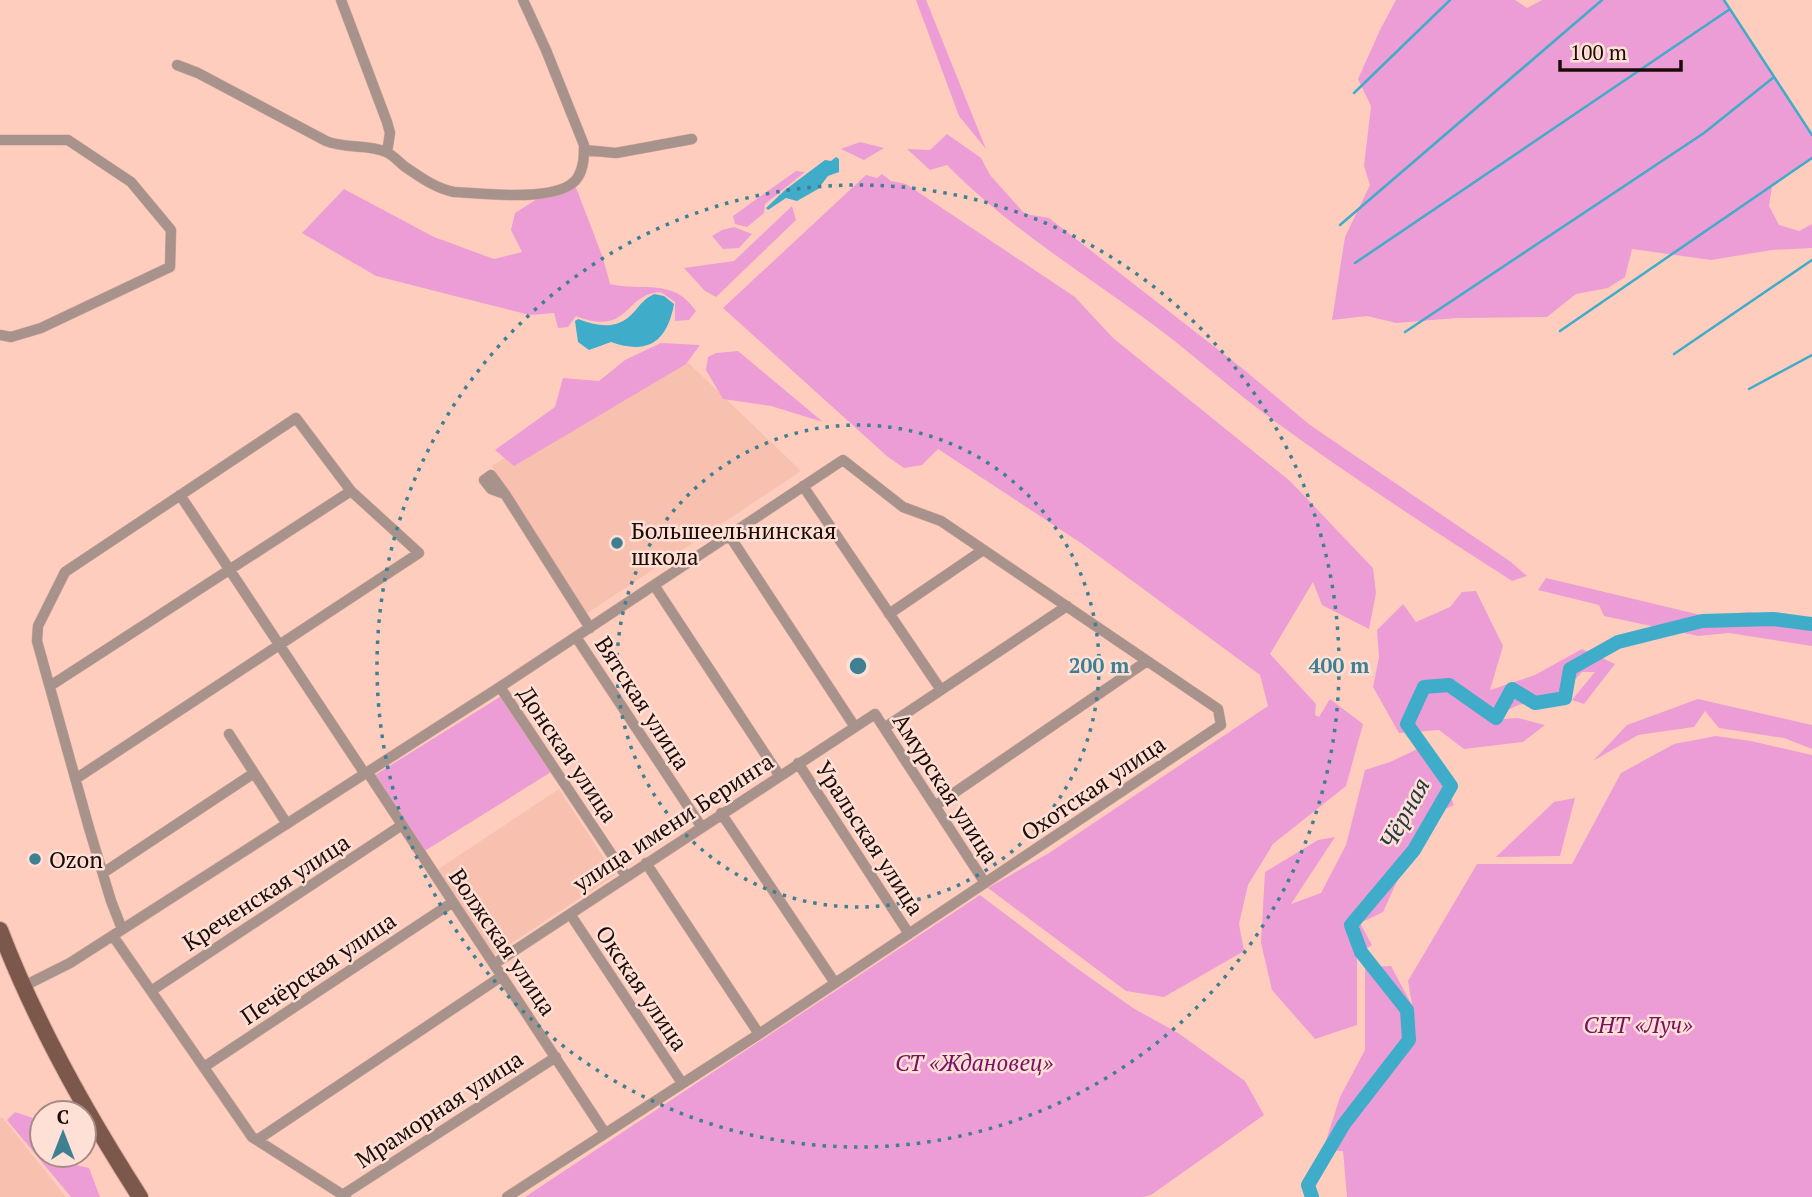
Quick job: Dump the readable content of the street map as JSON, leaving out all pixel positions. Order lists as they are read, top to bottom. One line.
{"streets":{"street":["Вятская улица","Донская улица","Амурская улица","Охотская улица","улица имени Беринга","Уральская улица","Креченская улица","Волжская улица","Печёрская улица","Окская улица","Мраморная улица"]},"crossings":[["Вятская улица","улица имени Беринга"],["Донская улица","улица имени Беринга"],["Амурская улица","Охотская улица"],["Амурская улица","улица имени Беринга"],["Охотская улица","Уральская улица"],["Охотская улица","Волжская улица"],["Охотская улица","Окская улица"],["улица имени Беринга","Уральская улица"],["улица имени Беринга","Волжская улица"],["улица имени Беринга","Окская улица"],["Креченская улица","Волжская улица"],["Волжская улица","Печёрская улица"],["Волжская улица","Мраморная улица"]],"water":["Чёрная"],"parks":["СНТ «Луч»","СТ «Ждановец»"],"places":["Большеельнинская школа","Ozon"],"scale_bar":"100 m","north":"top","rings":["200 m","400 m"]}
